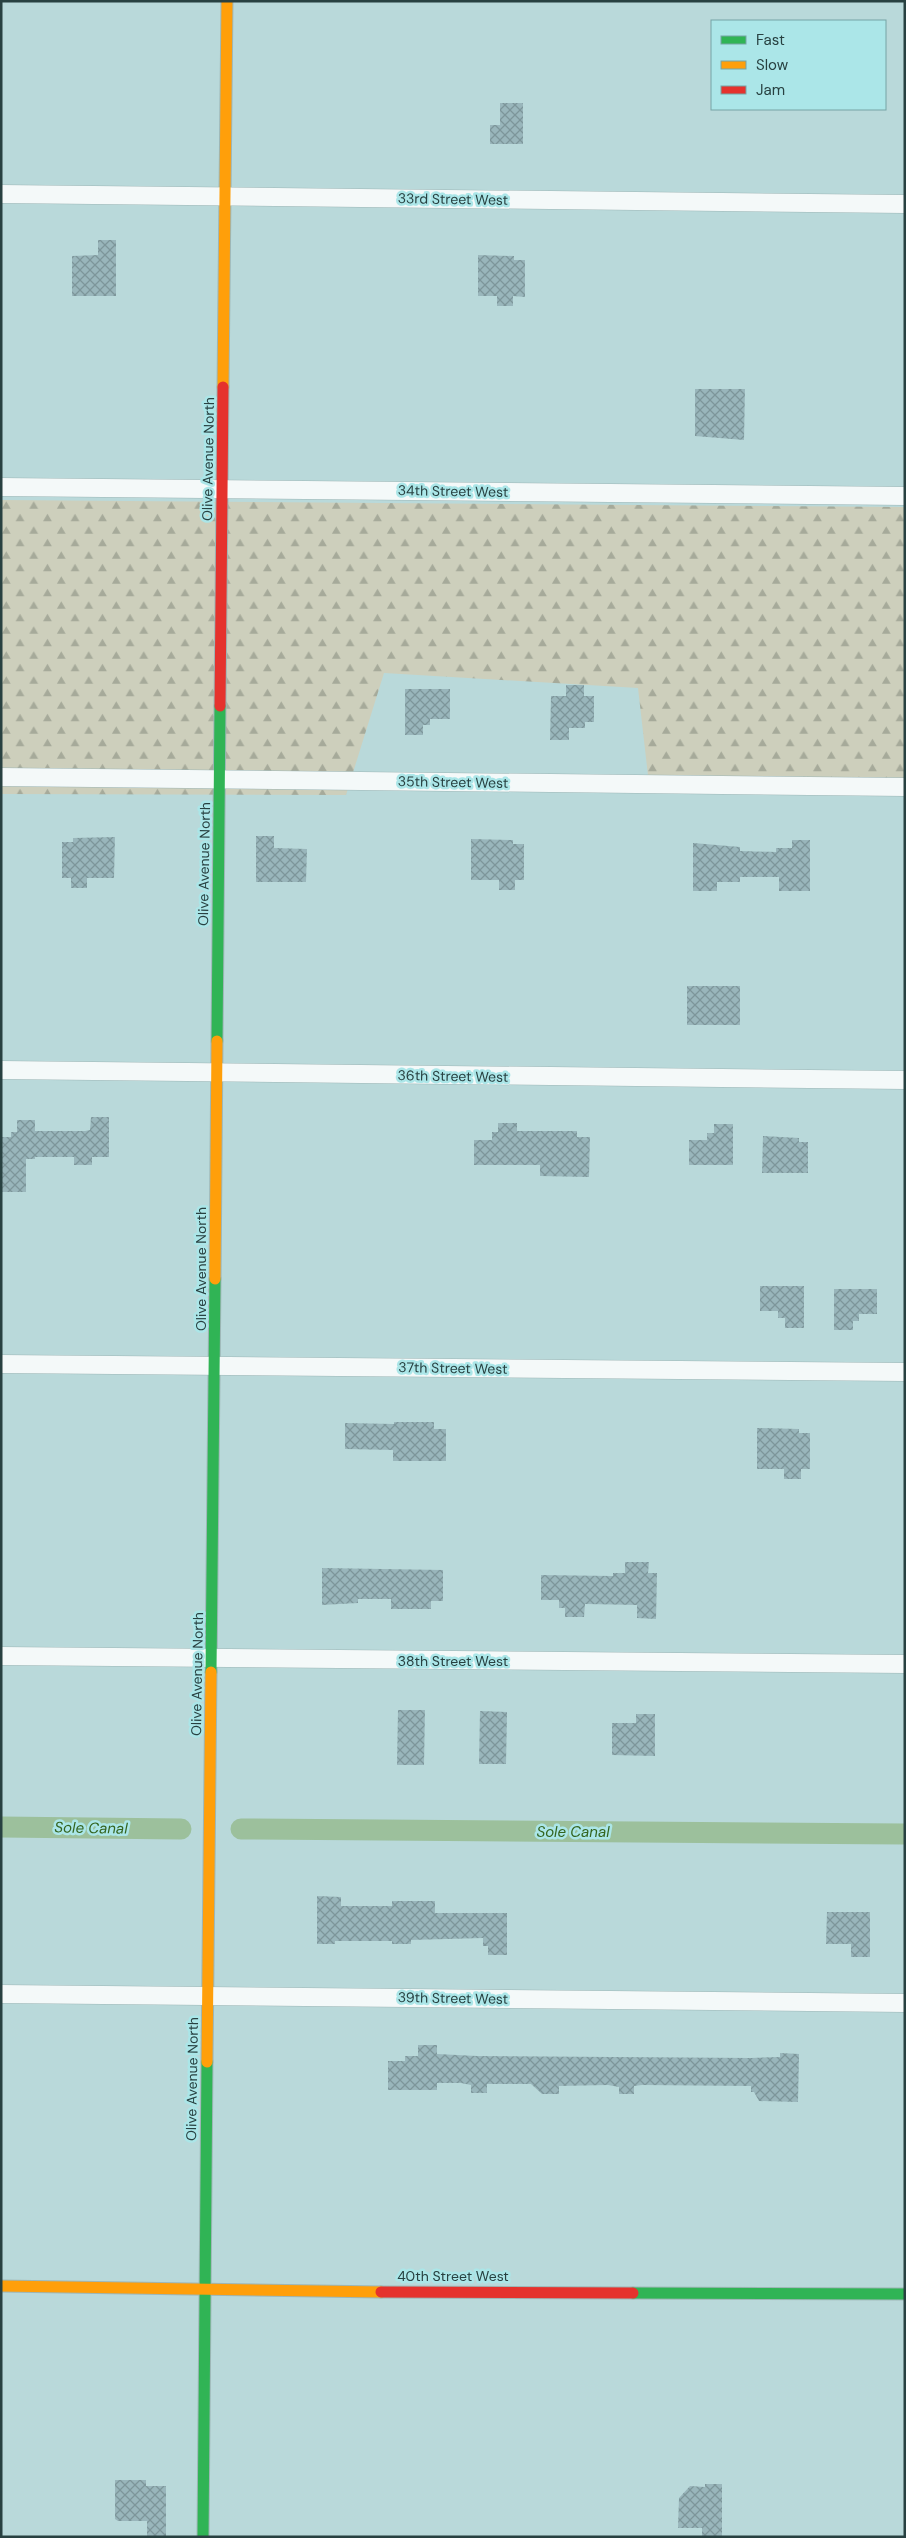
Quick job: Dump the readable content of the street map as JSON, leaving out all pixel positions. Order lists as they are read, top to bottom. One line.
{"streets":{"street":["33rd Street West","Olive Avenue North","34th Street West","35th Street West","36th Street West","37th Street West","38th Street West","39th Street West","40th Street West"]},"crossings":[["33rd Street West","Olive Avenue North"],["Olive Avenue North","34th Street West"],["Olive Avenue North","35th Street West"],["Olive Avenue North","36th Street West"],["Olive Avenue North","37th Street West"],["Olive Avenue North","38th Street West"],["Olive Avenue North","39th Street West"],["Olive Avenue North","40th Street West"]],"water":["Sole Canal"],"legend":["Fast","Slow","Jam"]}
